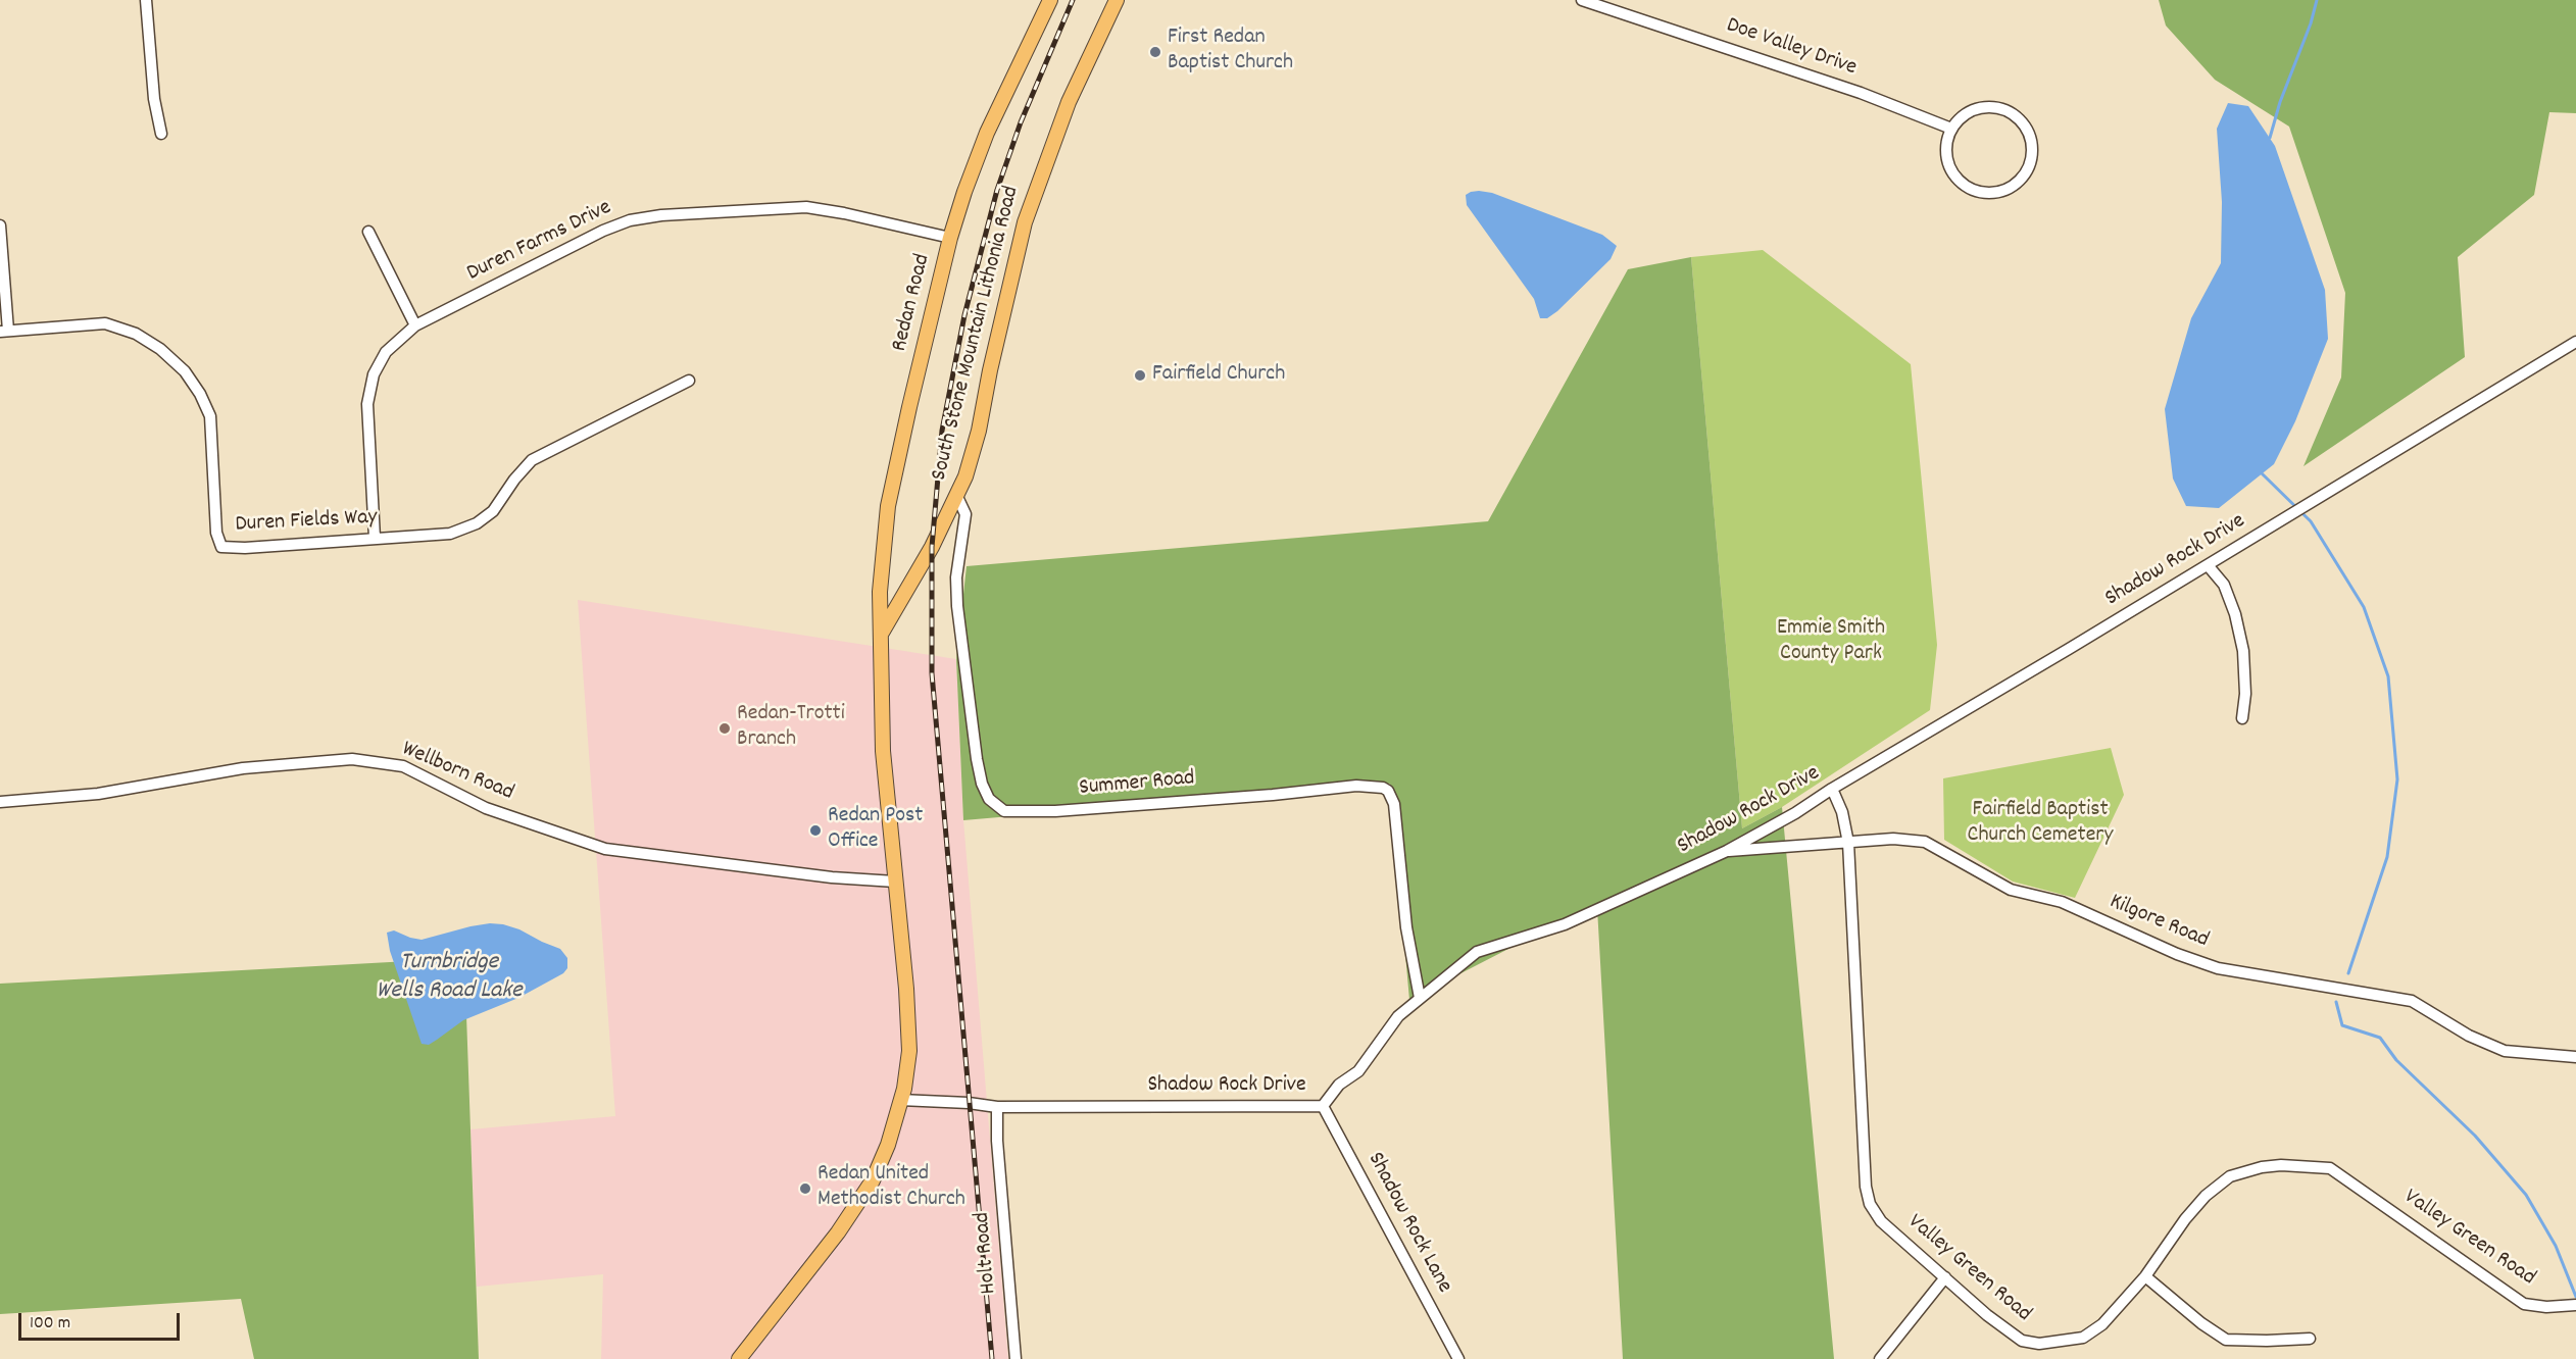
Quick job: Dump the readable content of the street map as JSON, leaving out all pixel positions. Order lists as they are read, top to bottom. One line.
{"streets":{"main road":["Redan Road","South Stone Mountain Lithonia Road"],"street":["Doe Valley Drive","Duren Farms Drive","Duren Fields Way","Shadow Rock Drive","Wellborn Road","Summer Road","Kilgore Road","Shadow Rock Lane","Valley Green Road","Holt Road"]},"crossings":[["Duren Farms Drive","Redan Road"],["Duren Farms Drive","Duren Fields Way"],["Redan Road","South Stone Mountain Lithonia Road"],["South Stone Mountain Lithonia Road","Shadow Rock Drive"],["South Stone Mountain Lithonia Road","Wellborn Road"],["South Stone Mountain Lithonia Road","Summer Road"],["Shadow Rock Drive","Summer Road"],["Shadow Rock Drive","Kilgore Road"],["Shadow Rock Drive","Shadow Rock Lane"],["Shadow Rock Drive","Valley Green Road"],["Shadow Rock Drive","Holt Road"],["Kilgore Road","Valley Green Road"]],"water":["Turnbridge Wells Road Lake"],"parks":["Emmie Smith County Park","Fairfield Baptist Church Cemetery"],"places":["First Redan Baptist Church","Fairfield Church","Redan-Trotti Branch","Redan Post Office","Redan United Methodist Church"],"scale_bar":"100 m"}
